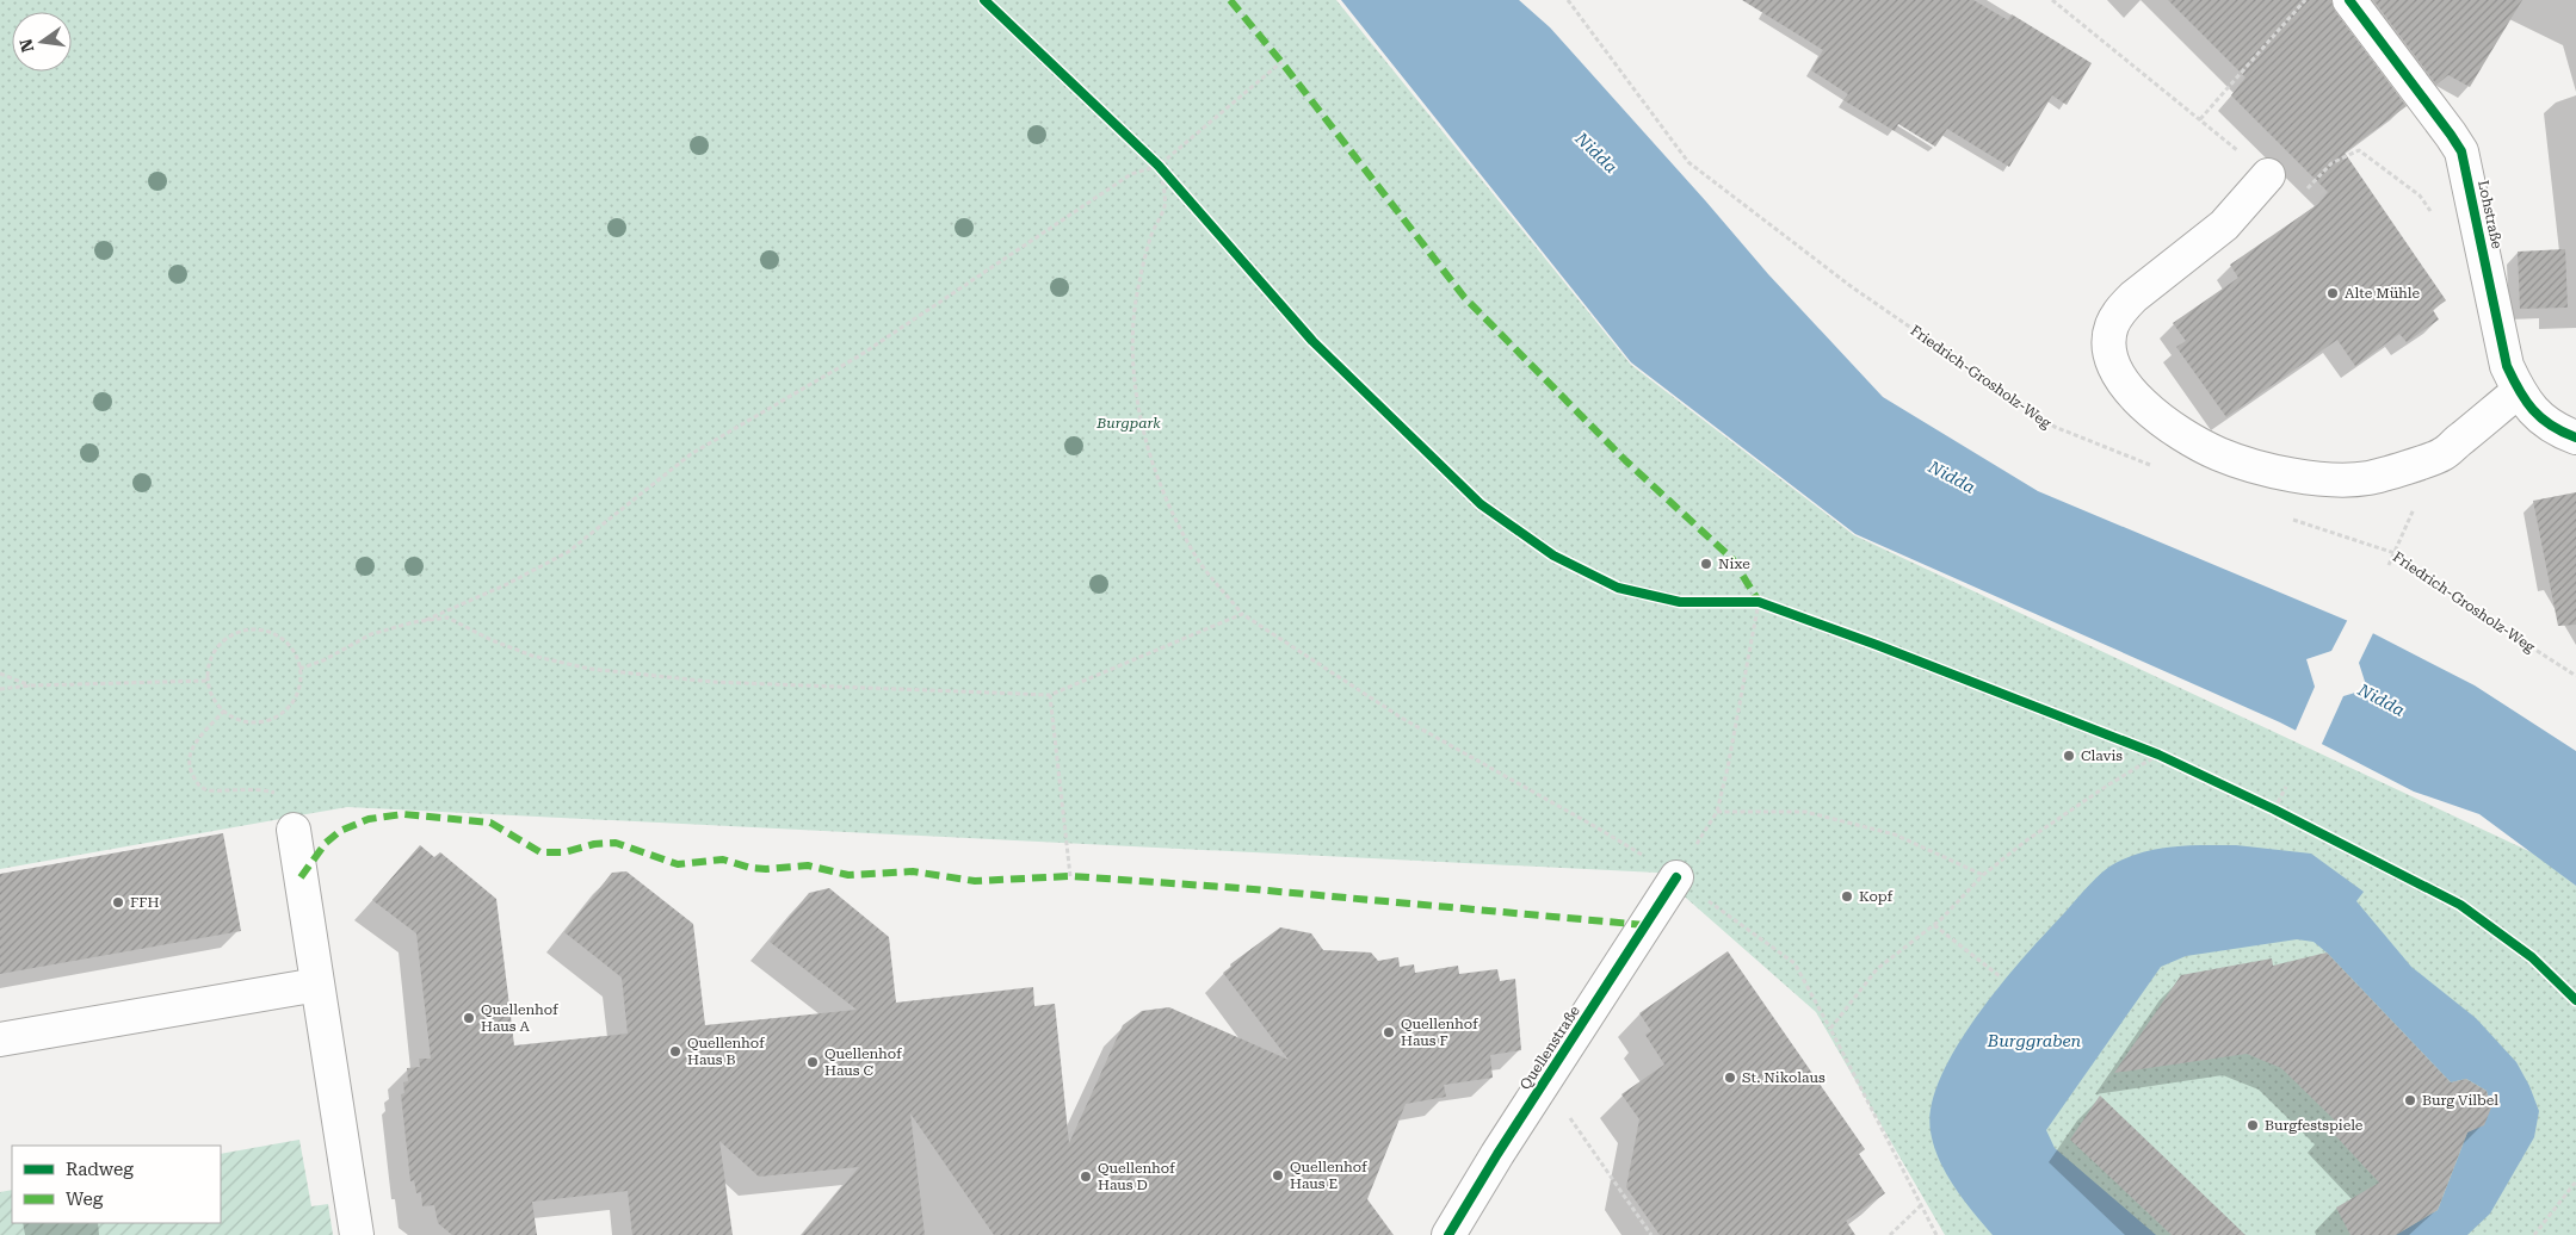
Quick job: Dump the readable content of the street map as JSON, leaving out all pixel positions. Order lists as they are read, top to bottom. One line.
{"streets":{"street":["Lohstraße","Quellenstraße"],"path":["Friedrich-Grosholz-Weg"]},"water":["Nidda","Burggraben"],"parks":["Burgpark"],"places":["Alte Mühle","Nixe","Clavis","Kopf","FFH","Quellenhof Haus A","Quellenhof Haus F","Quellenhof Haus B","Quellenhof Haus C","St. Nikolaus","Burg Vilbel","Burgfestspiele","Quellenhof Haus E","Quellenhof Haus D"],"legend":["Radweg","Weg"],"north":"left"}
